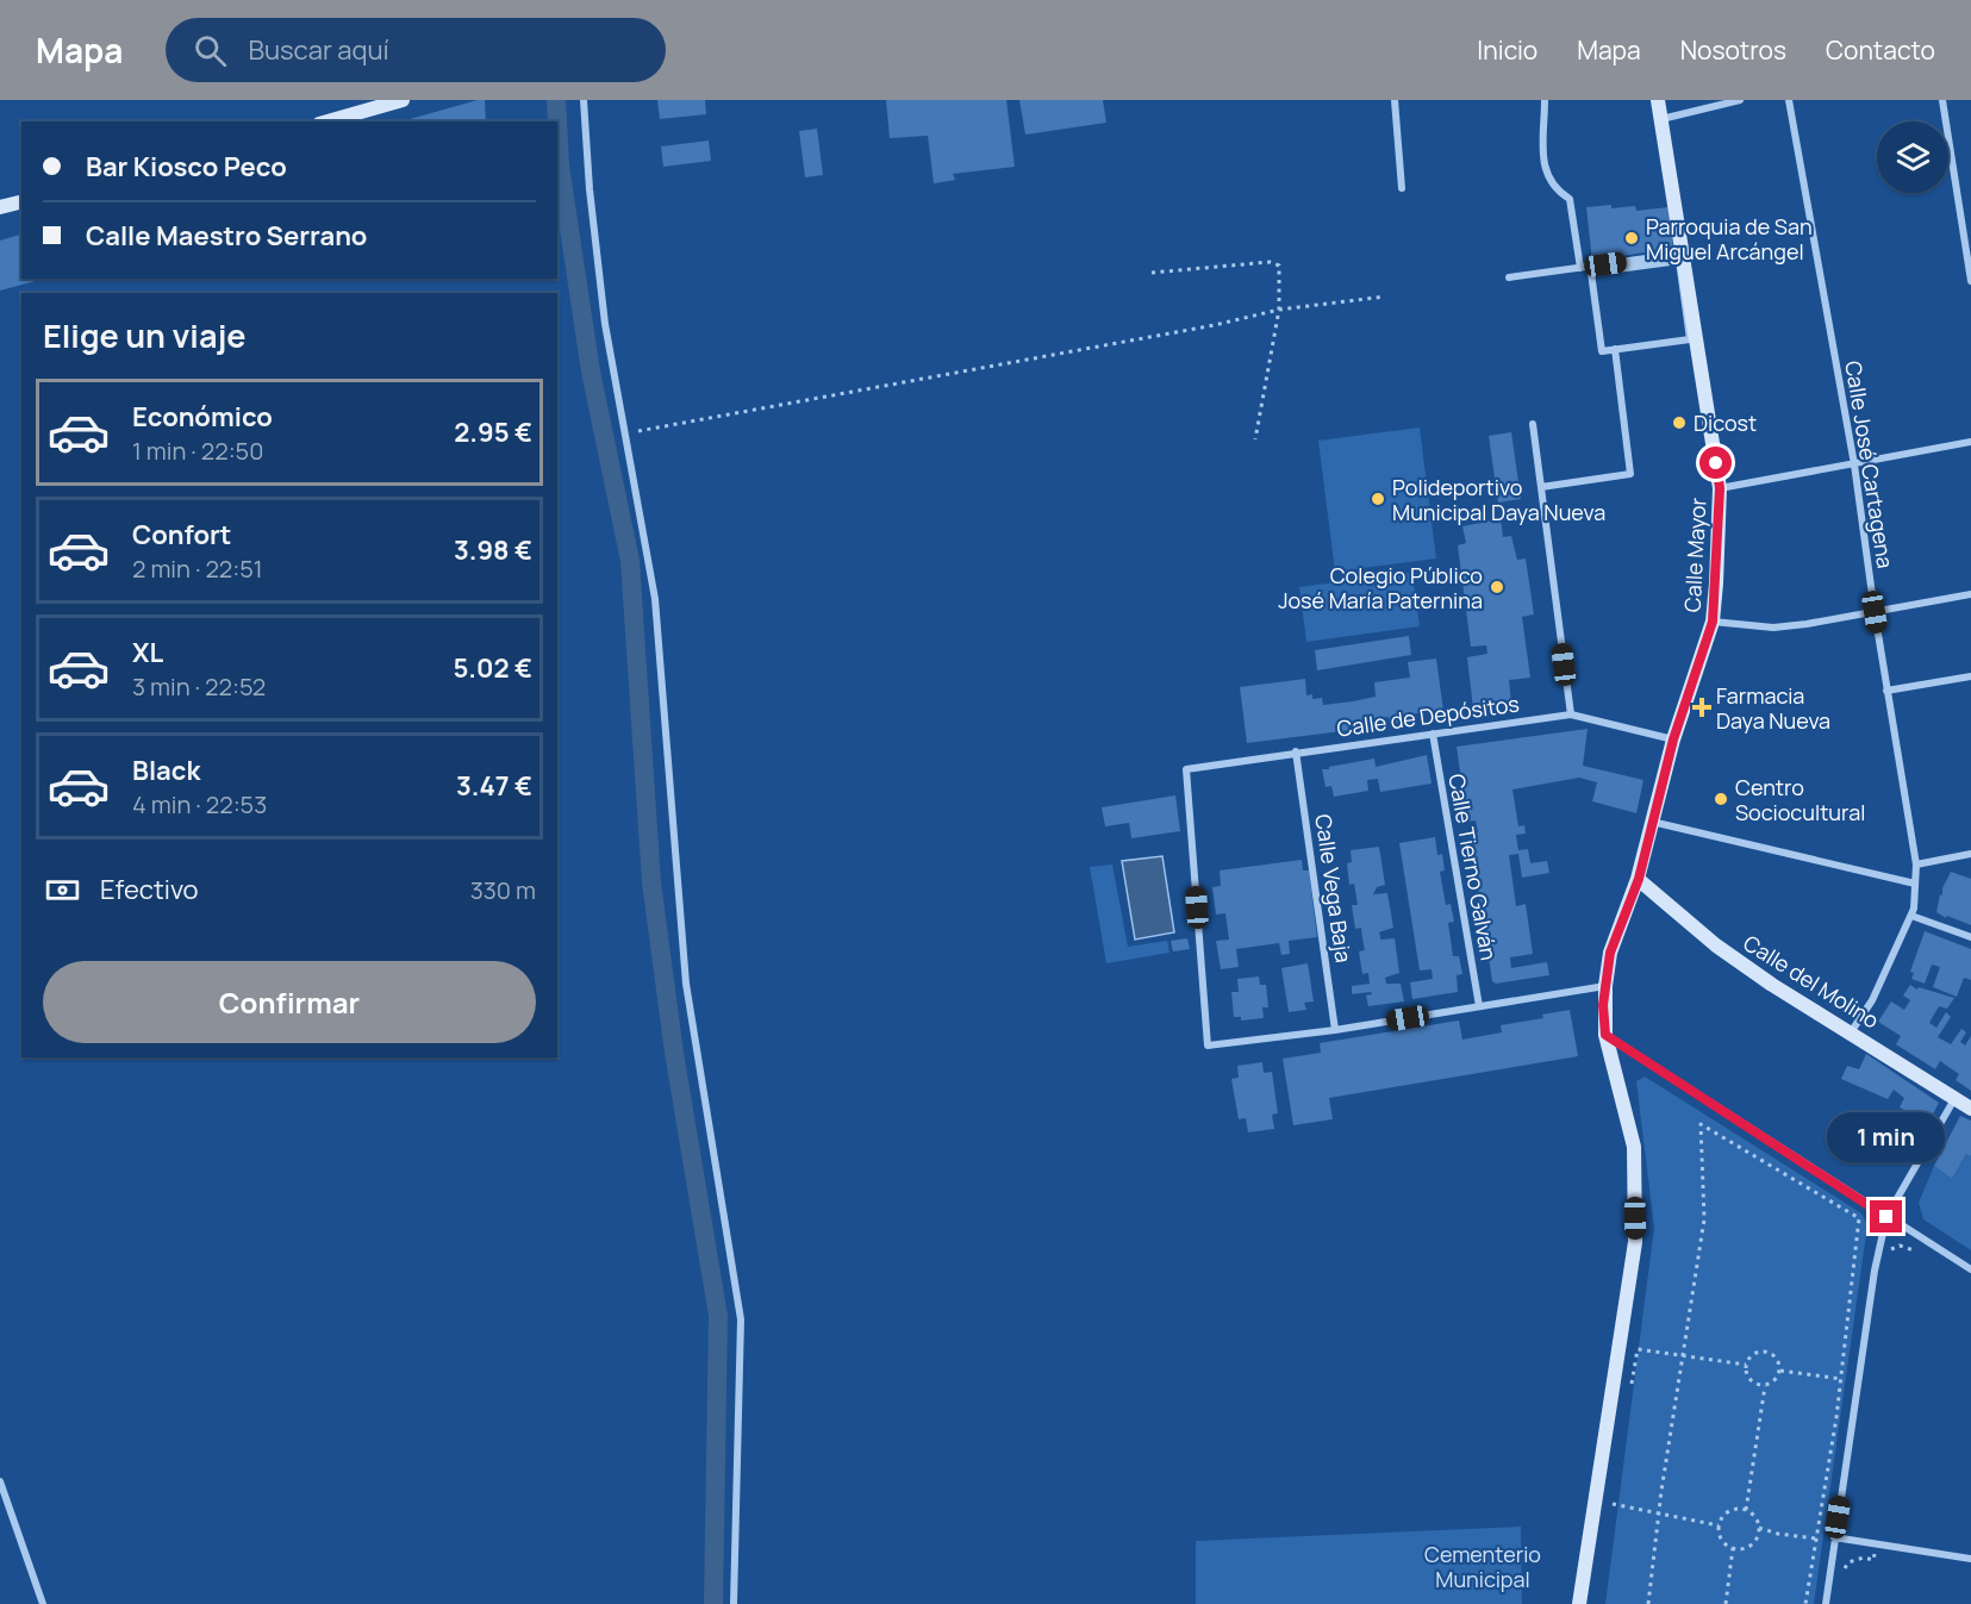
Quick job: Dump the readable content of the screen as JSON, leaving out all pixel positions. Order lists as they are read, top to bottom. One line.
{"streets":{"street":["Calle José Cartagena","Calle Mayor","Calle de Depósitos","Calle Tierno Galván","Calle Vega Baja","Calle del Molino"]},"crossings":[["Calle José Cartagena","Calle del Molino"],["Calle Mayor","Calle de Depósitos"],["Calle Mayor","Calle del Molino"],["Calle de Depósitos","Calle Tierno Galván"],["Calle de Depósitos","Calle Vega Baja"]],"parks":["Cementerio Municipal"],"places":{"other":["Parroquia de San Miguel Arcángel","Dicost","Polideportivo Municipal Daya Nueva","Colegio Público José María Paternina","Centro Sociocultural"],"health":["Farmacia Daya Nueva"]},"page":{"header":"Mapa","search":"Buscar aquí","nav":["Inicio","Mapa","Nosotros","Contacto"],"banner":["Bar Kiosco Peco","Calle Maestro Serrano"],"heading":"Elige un viaje","list":[{"name":"Económico","note":"1 min · 22:50","value":"2.95 €"},{"name":"Confort","note":"2 min · 22:51","value":"3.98 €"},{"name":"XL","note":"3 min · 22:52","value":"5.02 €"},{"name":"Black","note":"4 min · 22:53","value":"3.47 €"}],"pay":["Efectivo","330 m"],"buttons":"Confirmar","bubble":"1 min"}}
